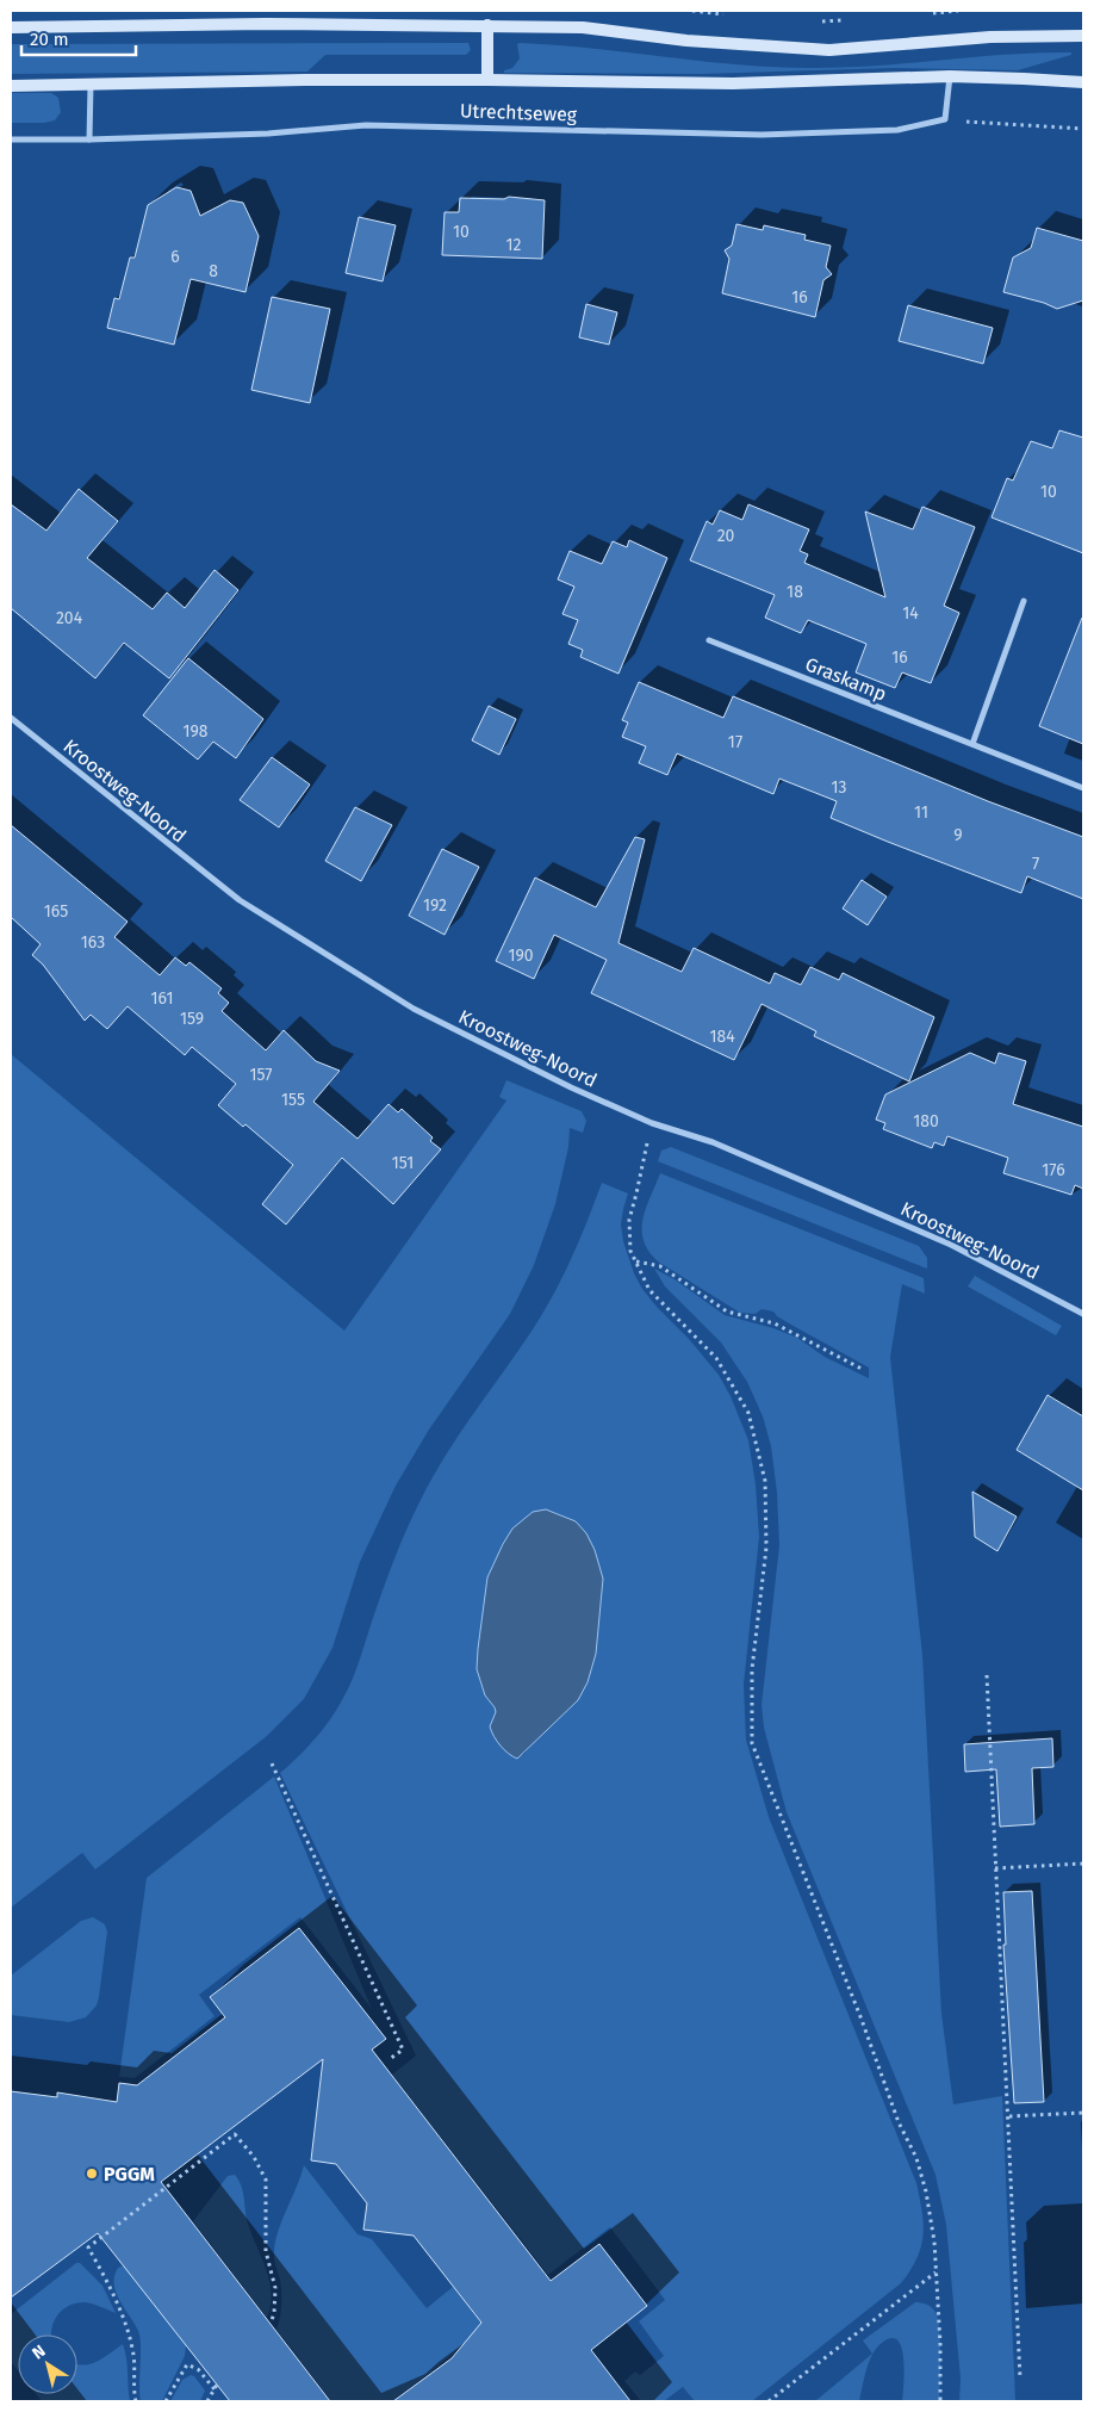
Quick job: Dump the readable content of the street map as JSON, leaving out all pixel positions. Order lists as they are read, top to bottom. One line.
{"streets":{"main road":["Utrechtseweg"],"street":["Graskamp","Kroostweg-Noord"]},"places":["PGGM"],"house_numbers":["10","12","6","8","16","10","20","18","14","204","16","198","17","13","11","9","7","192","165","163","190","161","159","184","157","155","180","151","176"],"scale_bar":"20 m","north":"top left"}
